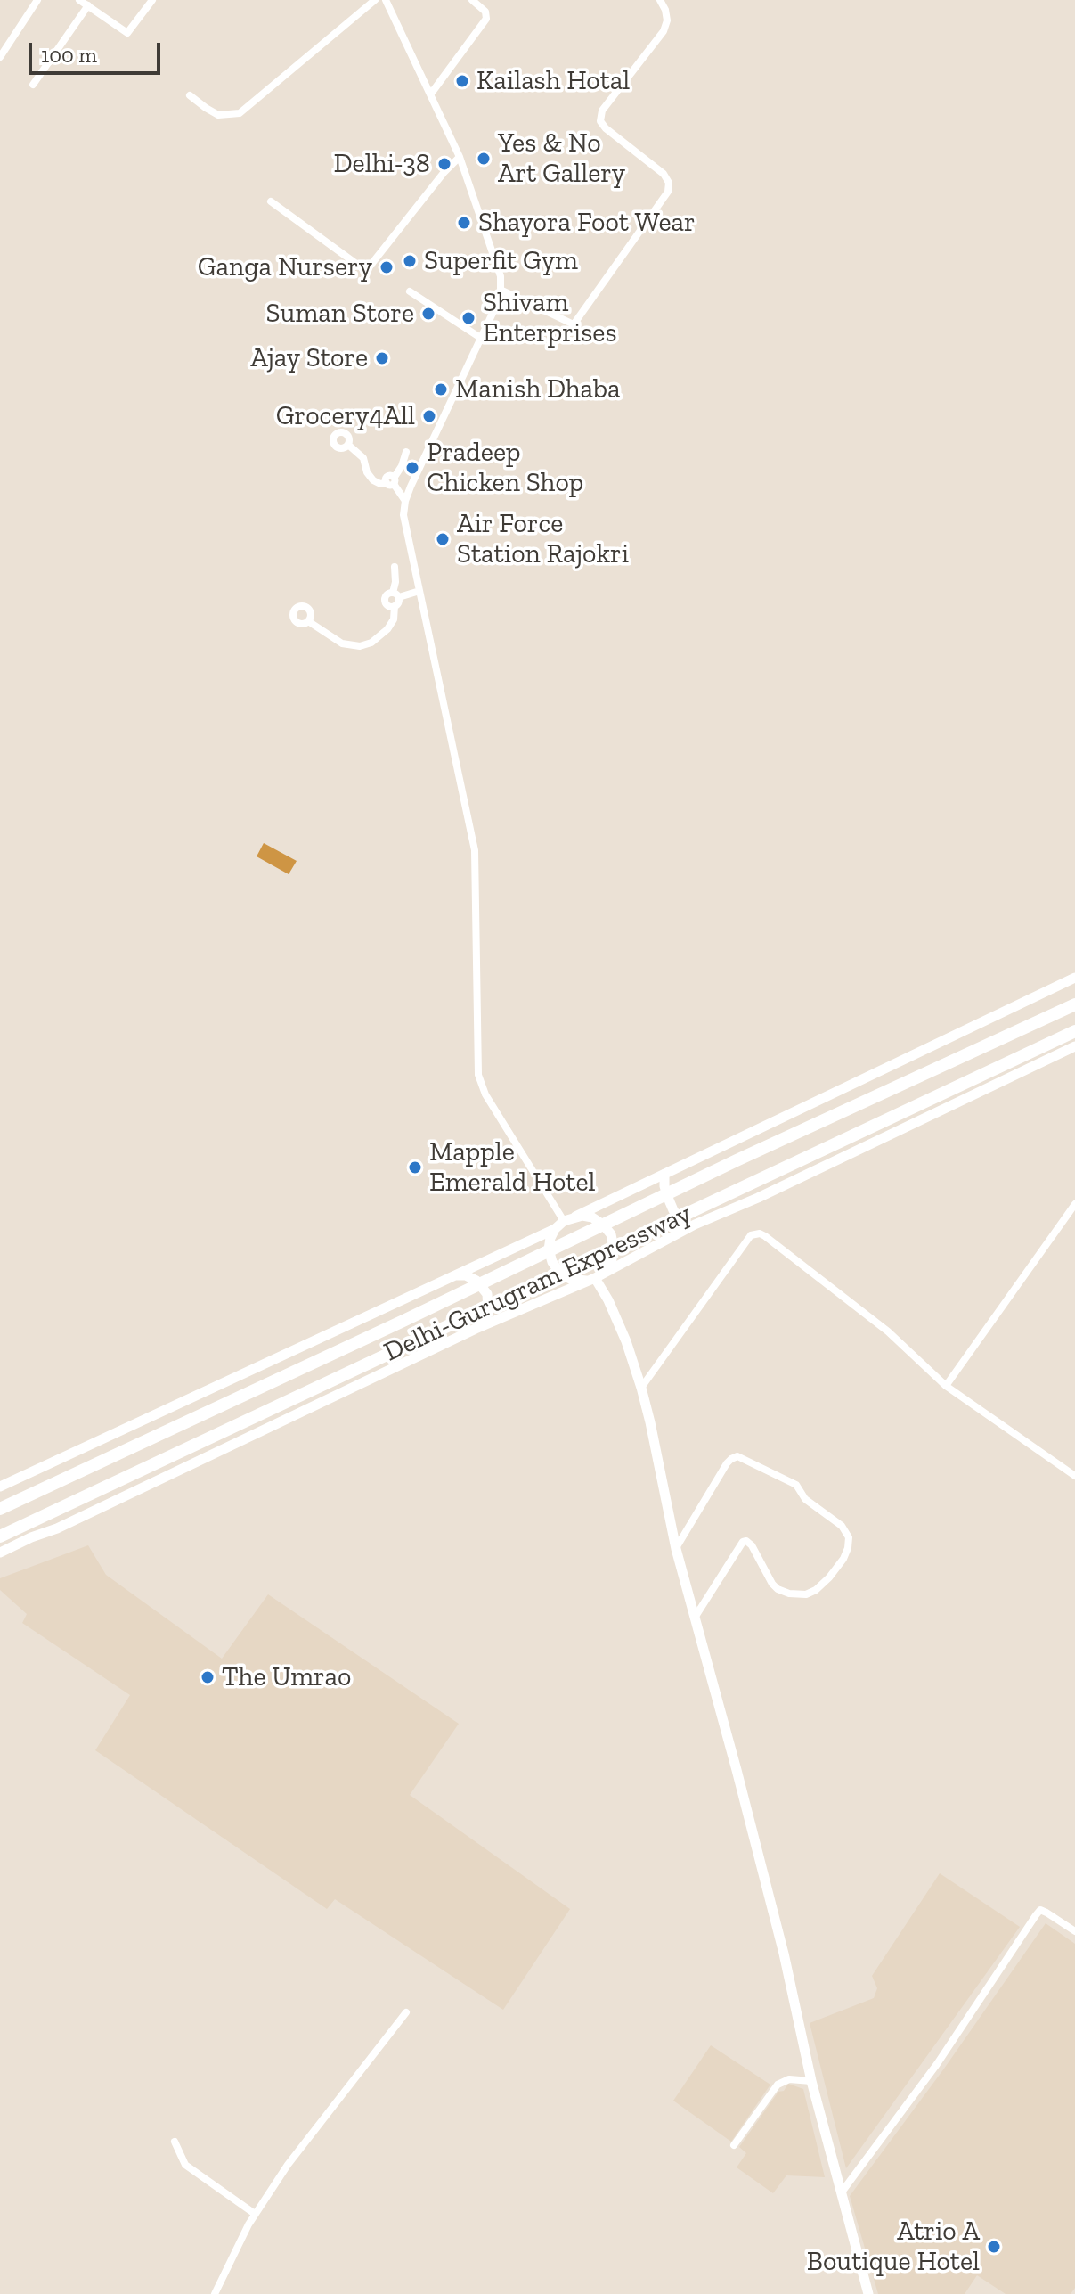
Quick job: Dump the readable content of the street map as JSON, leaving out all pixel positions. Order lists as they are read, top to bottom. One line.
{"streets":{"highway":["Delhi-Gurugram Expressway"]},"places":["Kailash Hotal","Yes & No Art Gallery","Delhi-38","Shayora Foot Wear","Superfit Gym","Ganga Nursery","Suman Store","Shivam Enterprises","Ajay Store","Manish Dhaba","Grocery4All","Pradeep Chicken Shop","Air Force Station Rajokri","Mapple Emerald Hotel","The Umrao","Atrio A Boutique Hotel"],"scale_bar":"100 m"}
